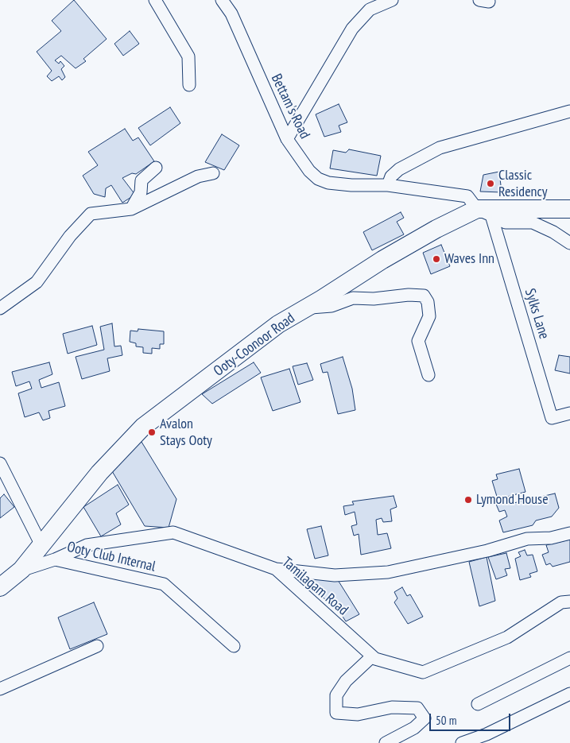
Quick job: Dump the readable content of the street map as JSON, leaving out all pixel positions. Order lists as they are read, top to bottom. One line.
{"streets":{"highway":["Ooty-Coonoor Road"],"street":["Bettam's Road","Sylks Lane","Ooty Club Internal","Tamilagam Road"]},"crossings":[["Bettam's Road","Sylks Lane"],["Bettam's Road","Ooty-Coonoor Road"],["Sylks Lane","Ooty-Coonoor Road"],["Ooty-Coonoor Road","Tamilagam Road"],["Ooty Club Internal","Tamilagam Road"]],"places":["Classic Residency","Waves Inn","Avalon Stays Ooty","Lymond House"],"scale_bar":"50 m"}
